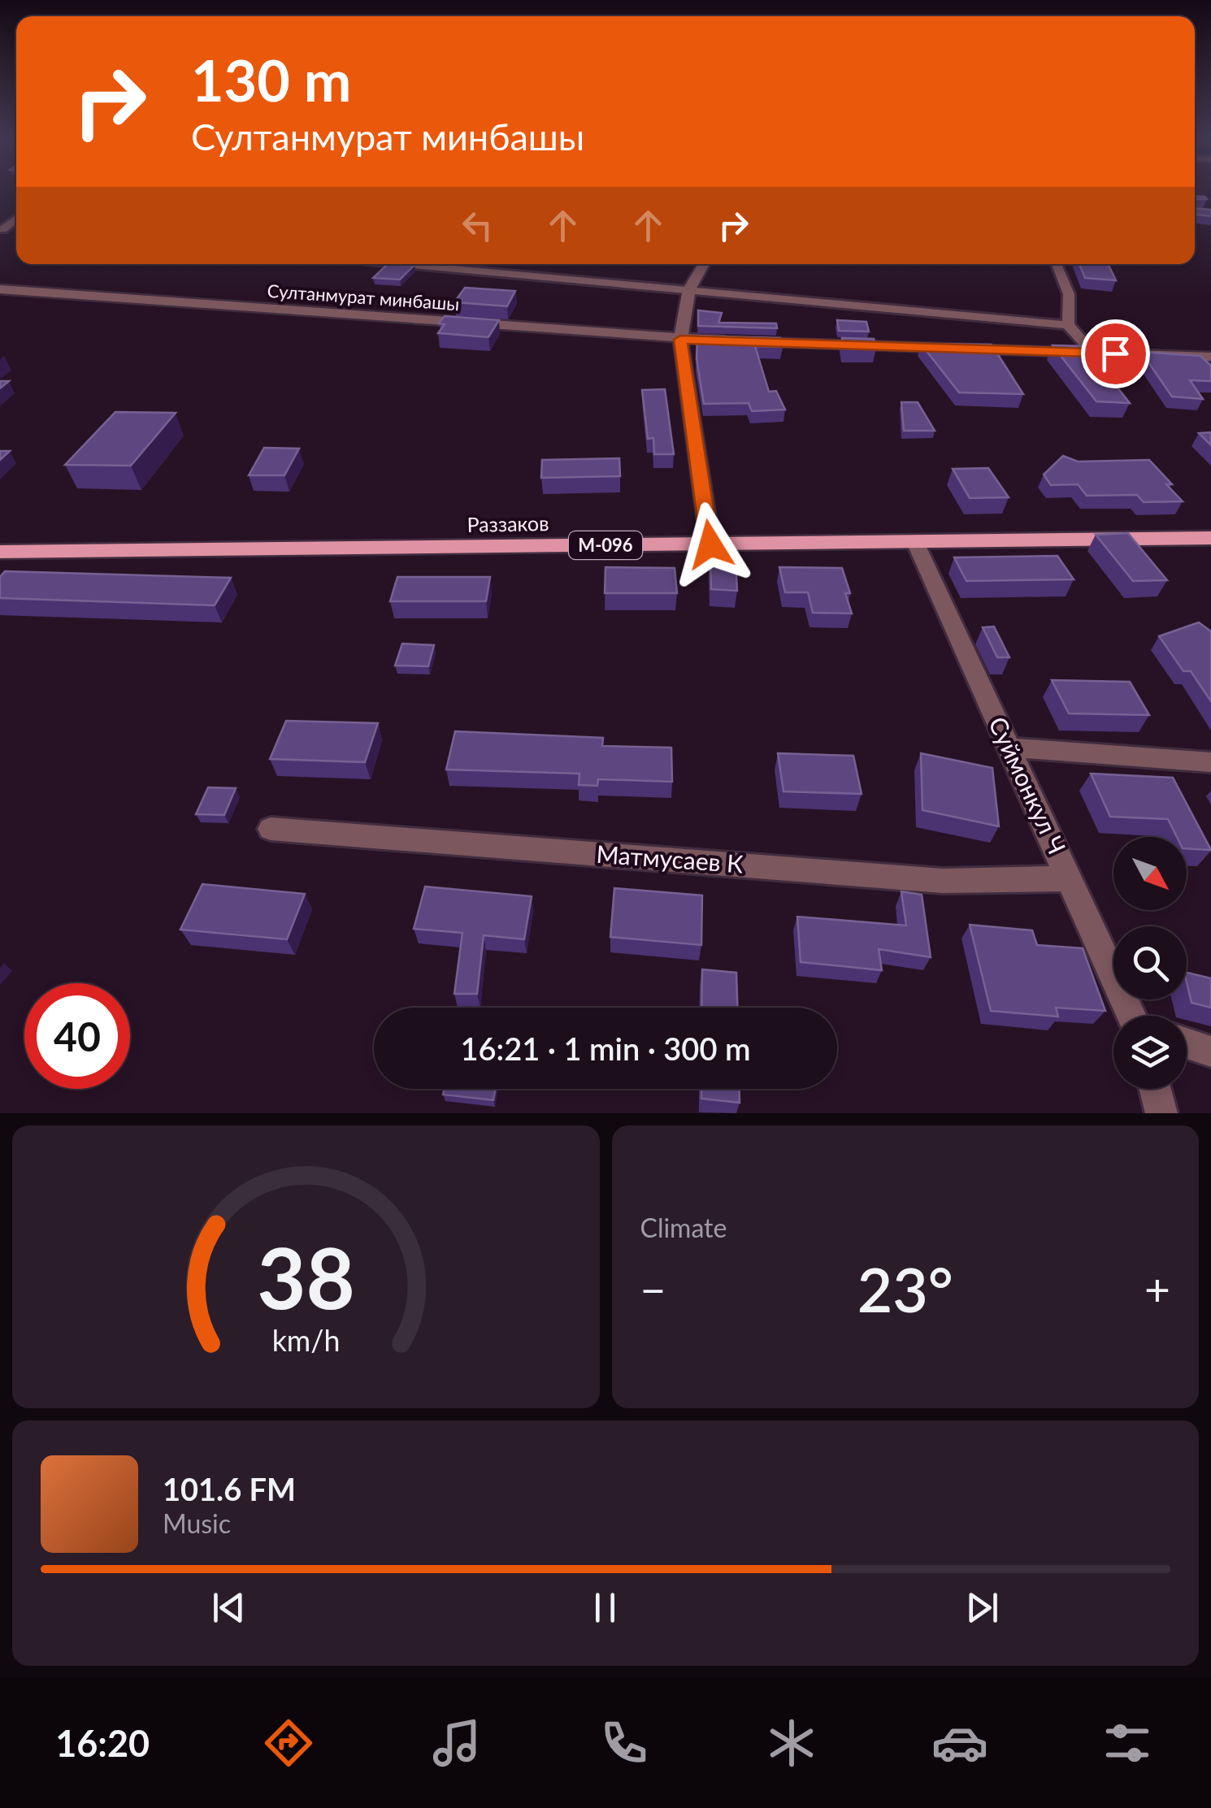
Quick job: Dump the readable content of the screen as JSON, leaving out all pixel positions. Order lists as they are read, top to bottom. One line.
{"streets":{"main road":["Раззаков","М-096"],"street":["Султанмурат минбашы","Суймонкул Ч","Матмусаев К"]},"crossings":[["Раззаков","Суймонкул Ч"],["Суймонкул Ч","Матмусаев К"]],"north":"bottom right","page":{"turn":["130 m","Султанмурат минбашы"],"limit":"40","trip":"16:21 · 1 min · 300 m","tile":"Climate","heat":["−","23°","+"],"song":["101.6 FM","Music"],"tabs":"16:20","gauge":["38","km/h"]}}
